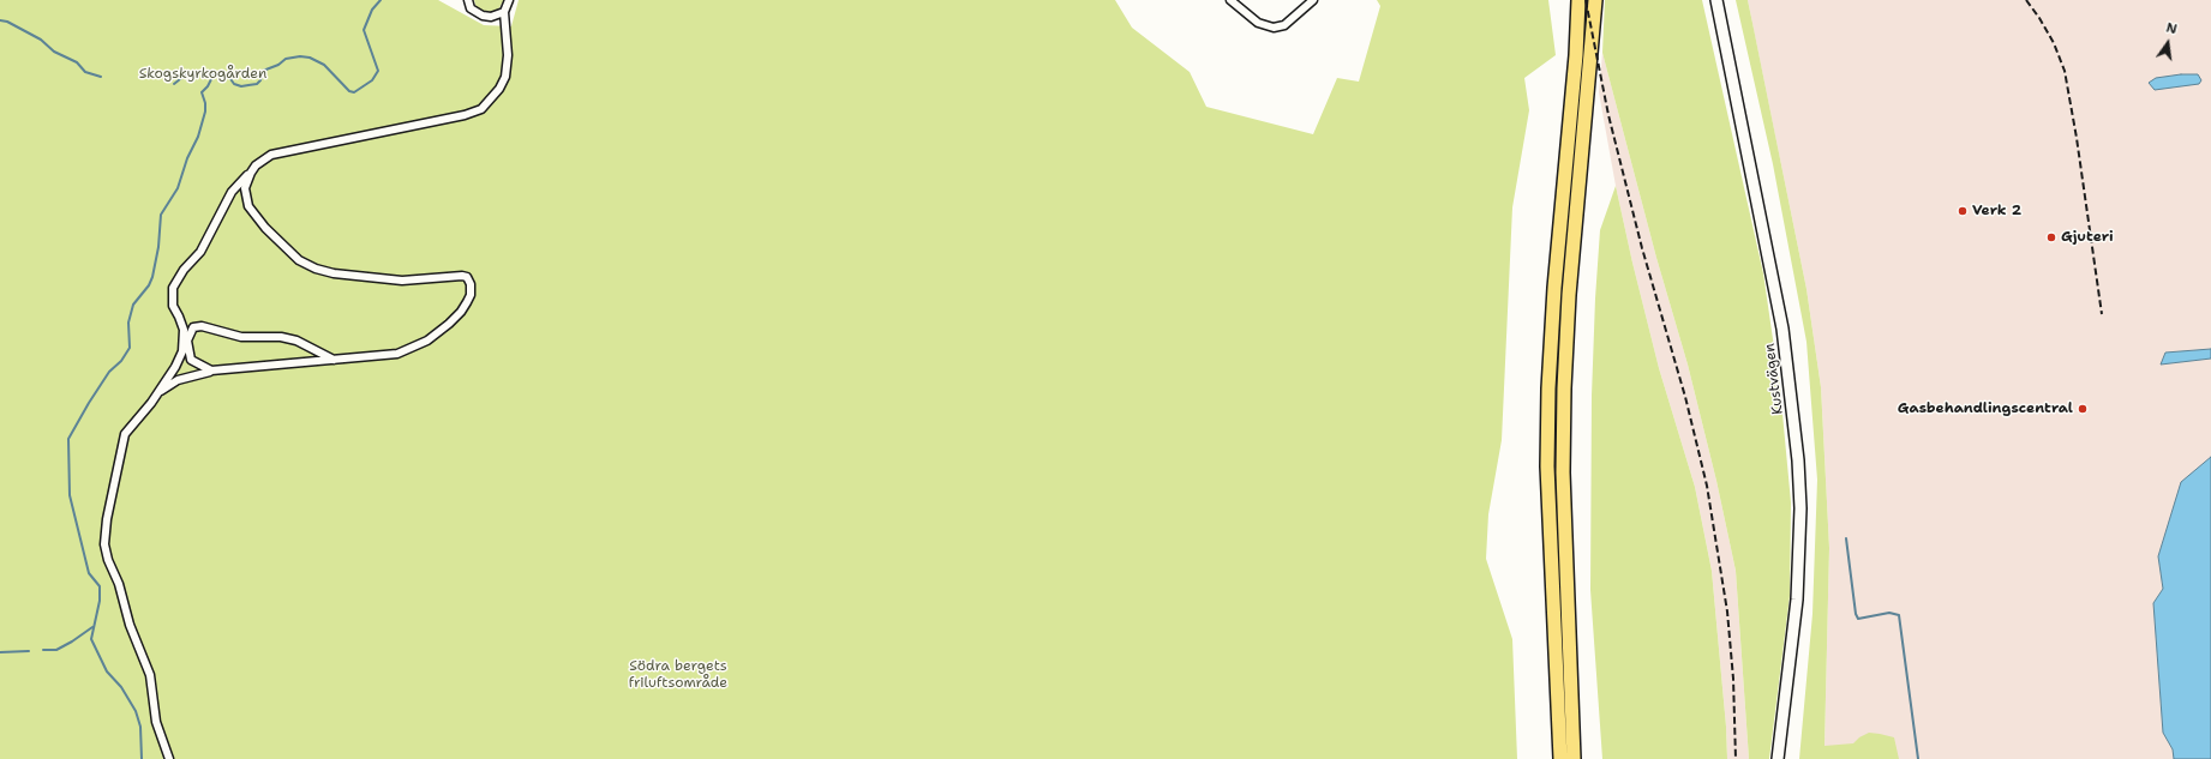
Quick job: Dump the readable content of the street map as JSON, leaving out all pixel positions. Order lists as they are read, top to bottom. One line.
{"streets":{"main road":["Kustvägen"]},"parks":["Skogskyrkogården","Södra bergets friluftsområde"],"places":["Verk 2","Gjuteri","Gasbehandlingscentral"],"north":"top"}
